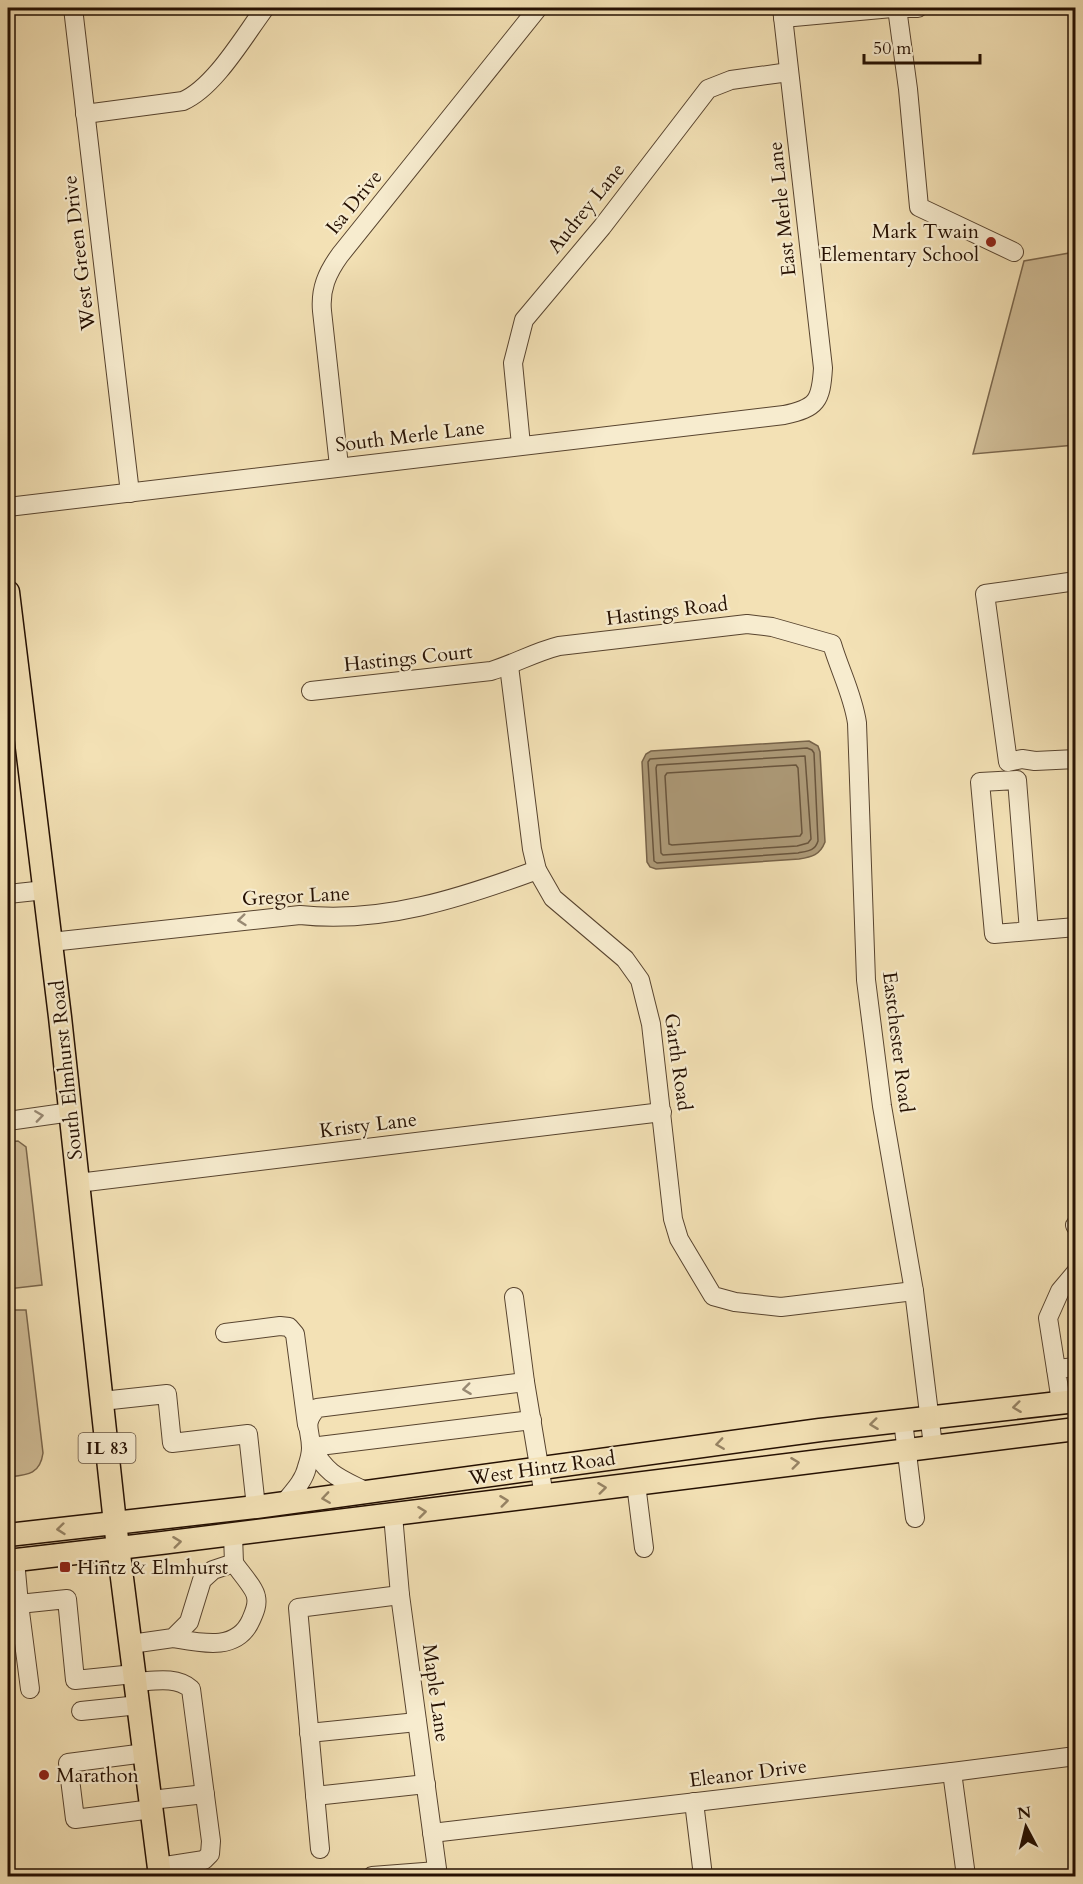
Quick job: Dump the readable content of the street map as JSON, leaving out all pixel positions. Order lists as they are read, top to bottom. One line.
{"streets":{"main road":["South Elmhurst Road","IL 83","West Hintz Road"],"street":["Isa Drive","Audrey Lane","East Merle Lane","West Green Drive","South Merle Lane","Hastings Road","Hastings Court","Gregor Lane","Eastchester Road","Garth Road","Kristy Lane","Maple Lane","Eleanor Drive"]},"crossings":[["Isa Drive","South Merle Lane"],["Audrey Lane","East Merle Lane"],["Audrey Lane","South Merle Lane"],["East Merle Lane","South Merle Lane"],["West Green Drive","South Merle Lane"],["Hastings Road","Hastings Court"],["Hastings Road","Eastchester Road"],["Hastings Road","Garth Road"],["Hastings Court","Garth Road"],["Gregor Lane","Garth Road"],["Gregor Lane","South Elmhurst Road"],["Eastchester Road","Garth Road"],["Eastchester Road","West Hintz Road"],["Garth Road","Kristy Lane"],["South Elmhurst Road","Kristy Lane"],["South Elmhurst Road","IL 83"],["South Elmhurst Road","West Hintz Road"],["IL 83","West Hintz Road"],["West Hintz Road","Maple Lane"],["Maple Lane","Eleanor Drive"]],"one_way":["Gregor Lane"],"places":{"other":["Mark Twain Elementary School","Marathon"],"transit":["Hintz & Elmhurst"]},"scale_bar":"50 m","north":"top"}
